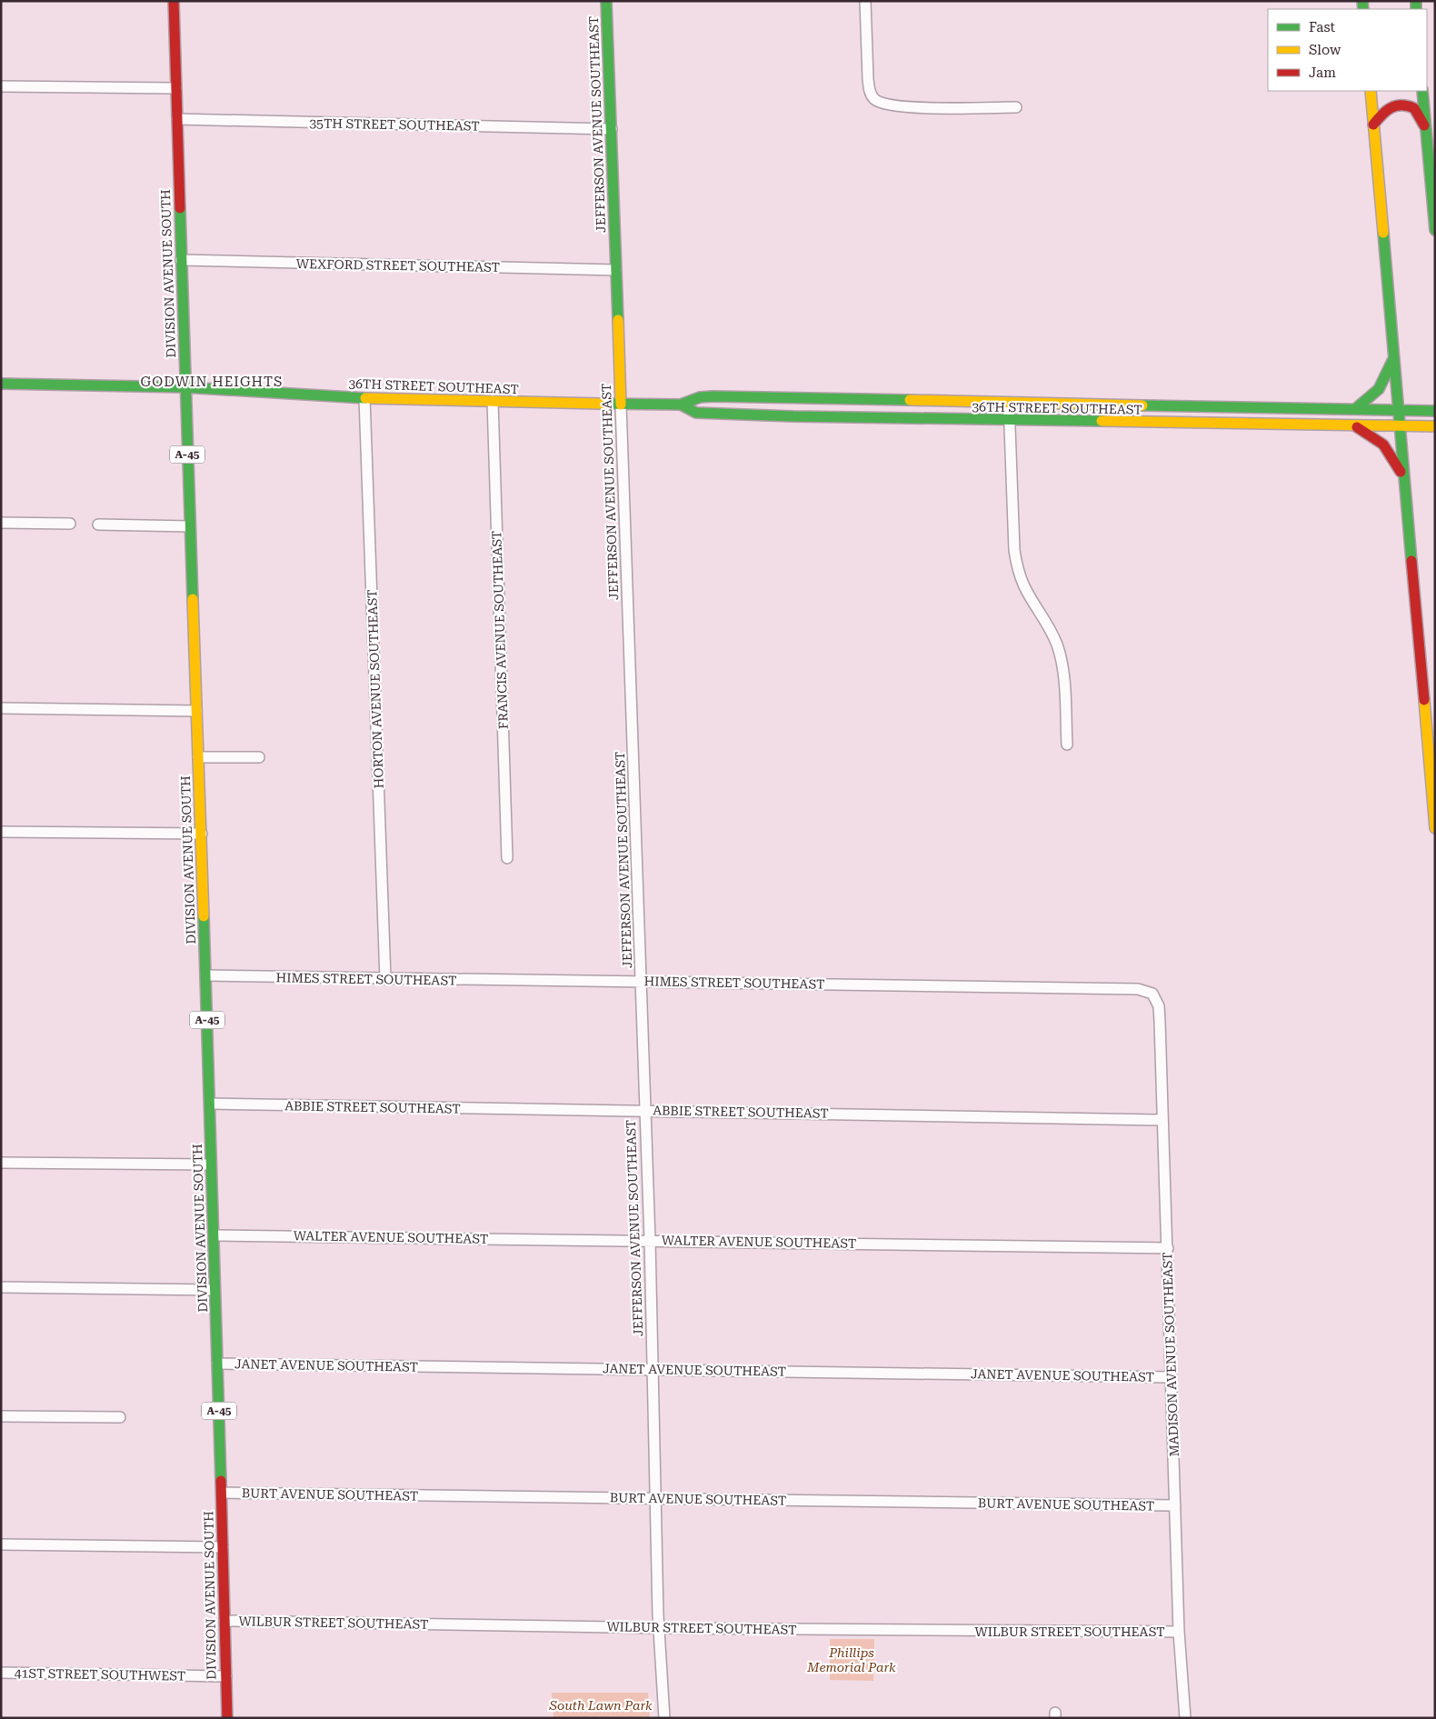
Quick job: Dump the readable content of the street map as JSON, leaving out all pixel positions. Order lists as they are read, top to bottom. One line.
{"streets":{"street":["35TH STREET SOUTHEAST","JEFFERSON AVENUE SOUTHEAST","WEXFORD STREET SOUTHEAST","DIVISION AVENUE SOUTH","36TH STREET SOUTHEAST","A-45","FRANCIS AVENUE SOUTHEAST","HORTON AVENUE SOUTHEAST","HIMES STREET SOUTHEAST","ABBIE STREET SOUTHEAST","WALTER AVENUE SOUTHEAST","MADISON AVENUE SOUTHEAST","JANET AVENUE SOUTHEAST","BURT AVENUE SOUTHEAST","WILBUR STREET SOUTHEAST","41ST STREET SOUTHWEST"]},"crossings":[["35TH STREET SOUTHEAST","JEFFERSON AVENUE SOUTHEAST"],["35TH STREET SOUTHEAST","DIVISION AVENUE SOUTH"],["JEFFERSON AVENUE SOUTHEAST","WEXFORD STREET SOUTHEAST"],["JEFFERSON AVENUE SOUTHEAST","36TH STREET SOUTHEAST"],["JEFFERSON AVENUE SOUTHEAST","HIMES STREET SOUTHEAST"],["JEFFERSON AVENUE SOUTHEAST","ABBIE STREET SOUTHEAST"],["JEFFERSON AVENUE SOUTHEAST","WALTER AVENUE SOUTHEAST"],["JEFFERSON AVENUE SOUTHEAST","JANET AVENUE SOUTHEAST"],["JEFFERSON AVENUE SOUTHEAST","BURT AVENUE SOUTHEAST"],["JEFFERSON AVENUE SOUTHEAST","WILBUR STREET SOUTHEAST"],["WEXFORD STREET SOUTHEAST","DIVISION AVENUE SOUTH"],["DIVISION AVENUE SOUTH","36TH STREET SOUTHEAST"],["DIVISION AVENUE SOUTH","HIMES STREET SOUTHEAST"],["DIVISION AVENUE SOUTH","ABBIE STREET SOUTHEAST"],["DIVISION AVENUE SOUTH","WALTER AVENUE SOUTHEAST"],["DIVISION AVENUE SOUTH","JANET AVENUE SOUTHEAST"],["DIVISION AVENUE SOUTH","BURT AVENUE SOUTHEAST"],["DIVISION AVENUE SOUTH","WILBUR STREET SOUTHEAST"],["DIVISION AVENUE SOUTH","41ST STREET SOUTHWEST"],["36TH STREET SOUTHEAST","FRANCIS AVENUE SOUTHEAST"],["36TH STREET SOUTHEAST","HORTON AVENUE SOUTHEAST"],["HORTON AVENUE SOUTHEAST","HIMES STREET SOUTHEAST"],["HIMES STREET SOUTHEAST","MADISON AVENUE SOUTHEAST"],["ABBIE STREET SOUTHEAST","MADISON AVENUE SOUTHEAST"],["WALTER AVENUE SOUTHEAST","MADISON AVENUE SOUTHEAST"],["MADISON AVENUE SOUTHEAST","JANET AVENUE SOUTHEAST"],["MADISON AVENUE SOUTHEAST","BURT AVENUE SOUTHEAST"],["MADISON AVENUE SOUTHEAST","WILBUR STREET SOUTHEAST"]],"districts":["GODWIN HEIGHTS"],"parks":["Phillips Memorial Park","South Lawn Park"],"legend":["Fast","Slow","Jam"]}
